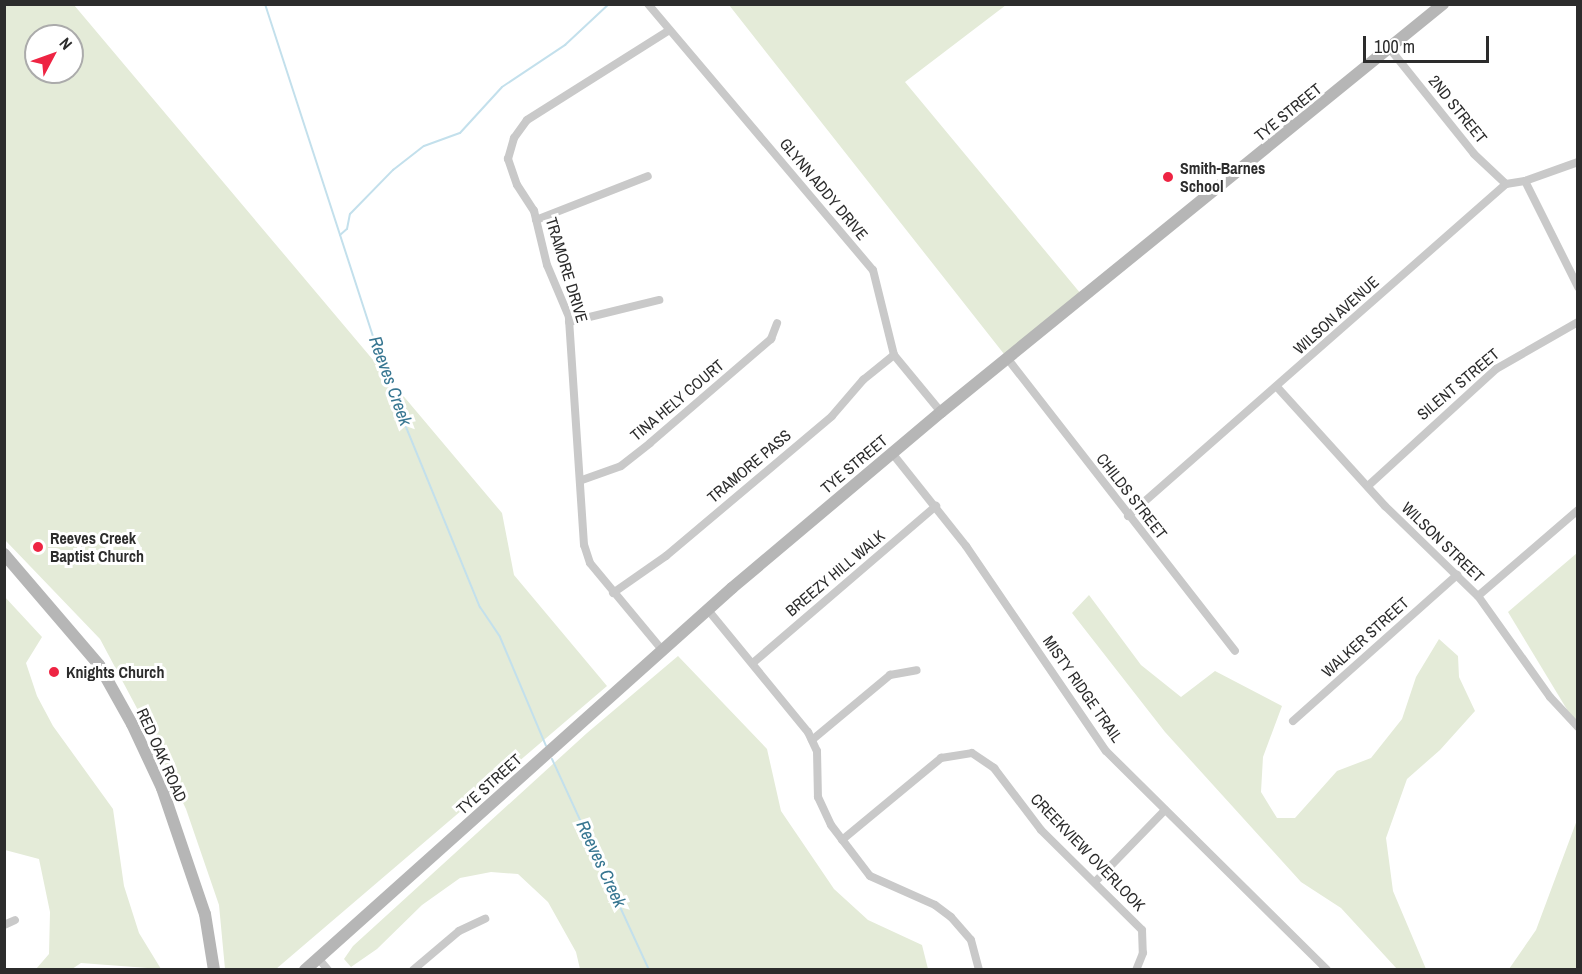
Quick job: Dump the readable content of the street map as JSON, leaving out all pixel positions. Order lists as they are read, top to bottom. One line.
{"streets":{"street":["2ND STREET","TYE STREET","GLYNN ADDY DRIVE","TRAMORE DRIVE","WILSON AVENUE","SILENT STREET","TINA HELY COURT","TRAMORE PASS","CHILDS STREET","WILSON STREET","BREEZY HILL WALK","WALKER STREET","MISTY RIDGE TRAIL","RED OAK ROAD","CREEKVIEW OVERLOOK"]},"crossings":[["2ND STREET","TYE STREET"],["2ND STREET","WILSON AVENUE"],["TYE STREET","GLYNN ADDY DRIVE"],["TYE STREET","TRAMORE DRIVE"],["TYE STREET","CHILDS STREET"],["TYE STREET","MISTY RIDGE TRAIL"],["GLYNN ADDY DRIVE","TRAMORE DRIVE"],["GLYNN ADDY DRIVE","TRAMORE PASS"],["TRAMORE DRIVE","TINA HELY COURT"],["TRAMORE DRIVE","TRAMORE PASS"],["WILSON AVENUE","CHILDS STREET"],["WILSON AVENUE","WILSON STREET"],["SILENT STREET","WILSON STREET"],["WILSON STREET","WALKER STREET"],["BREEZY HILL WALK","MISTY RIDGE TRAIL"]],"water":["Reeves Creek"],"places":["Smith-Barnes School","Reeves Creek Baptist Church","Knights Church"],"scale_bar":"100 m","north":"top right"}
